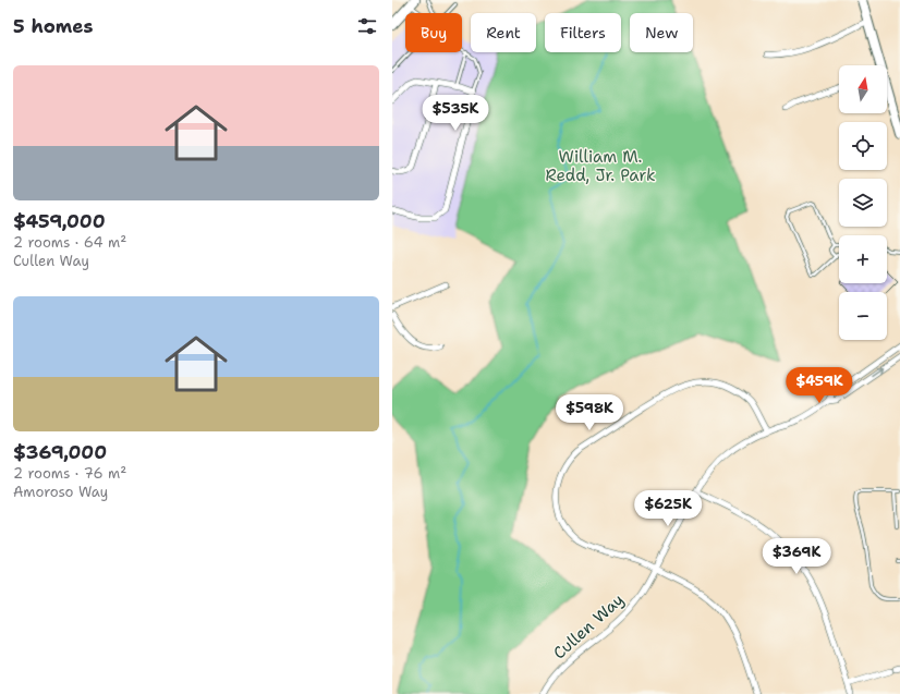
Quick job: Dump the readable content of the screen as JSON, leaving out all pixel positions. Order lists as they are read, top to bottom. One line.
{"streets":{"street":["Cullen Way"]},"parks":["William M. Redd, Jr. Park"],"north":"top","page":{"heading":"5 homes","chip":["Buy","Rent","Filters","New"],"list":[{"name":"$459,000","note":"2 rooms · 64 m² · Cullen Way"},{"name":"$369,000","note":"2 rooms · 76 m² · Amoroso Way"}],"map_buttons":["+","−"],"price":["$535K","$459K","$598K","$625K","$369K"]}}
